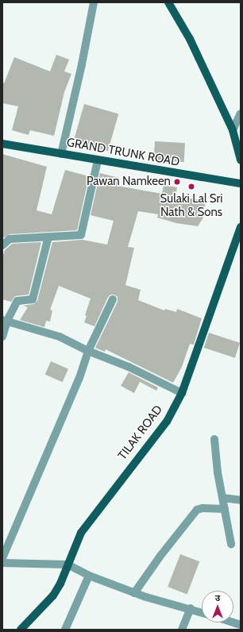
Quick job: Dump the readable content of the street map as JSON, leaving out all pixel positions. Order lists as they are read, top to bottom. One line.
{"streets":{"main road":["GRAND TRUNK ROAD","TILAK ROAD"]},"places":["Pawan Namkeen","Sulaki Lal Sri Nath & Sons"],"north":"top"}
